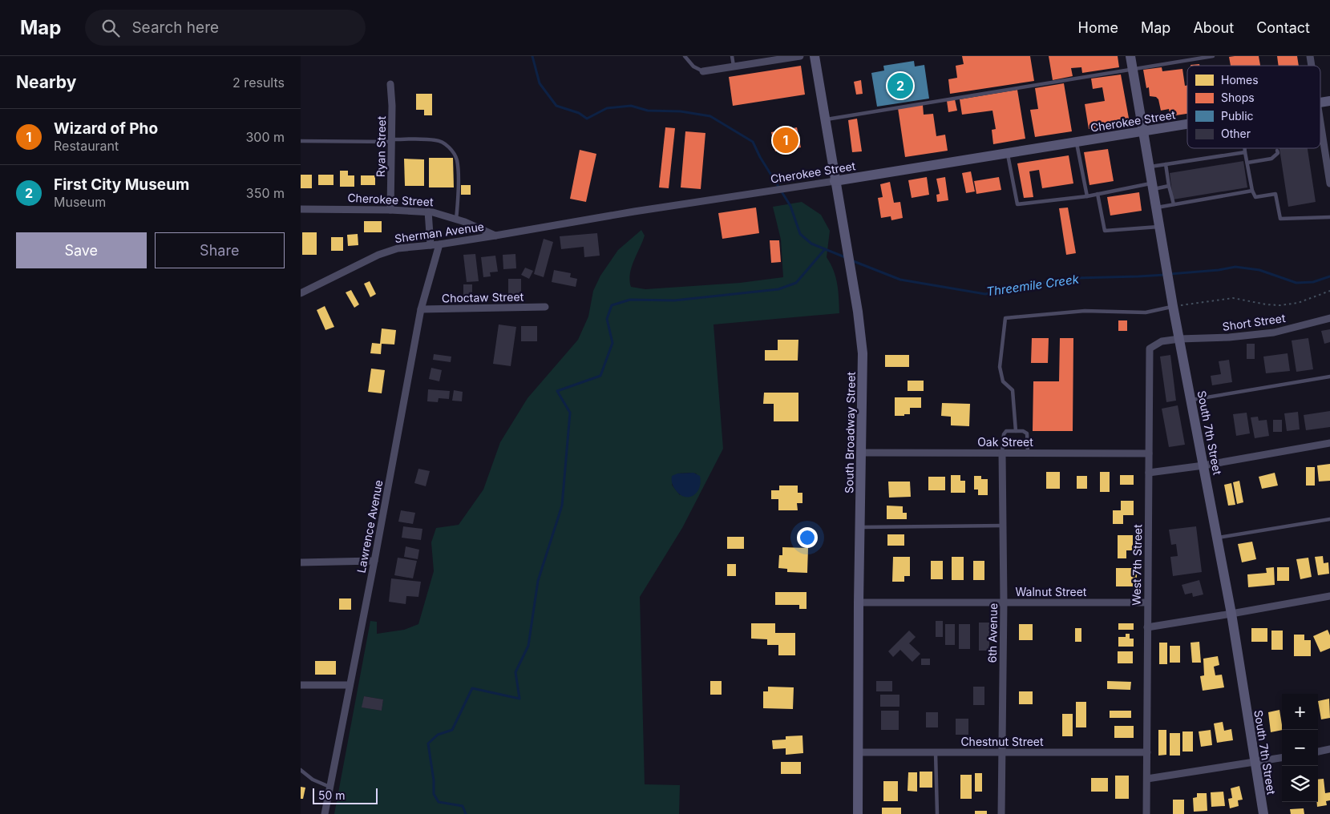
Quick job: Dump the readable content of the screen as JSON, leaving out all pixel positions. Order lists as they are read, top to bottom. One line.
{"streets":{"street":["Cherokee Street","Ryan Street","Sherman Avenue","Choctaw Street","Short Street","South Broadway Street","South 7th Street","Oak Street","Lawrence Avenue","West 7th Street","Walnut Street","6th Avenue","Chestnut Street"]},"crossings":[["Cherokee Street","Ryan Street"],["Cherokee Street","Sherman Avenue"],["Cherokee Street","South Broadway Street"],["Cherokee Street","South 7th Street"],["Sherman Avenue","Lawrence Avenue"],["Choctaw Street","Lawrence Avenue"],["Short Street","South 7th Street"],["Short Street","West 7th Street"],["South Broadway Street","Oak Street"],["South Broadway Street","Walnut Street"],["South Broadway Street","Chestnut Street"],["South 7th Street","West 7th Street"],["Oak Street","West 7th Street"],["Oak Street","6th Avenue"],["West 7th Street","Walnut Street"],["West 7th Street","Chestnut Street"],["Walnut Street","6th Avenue"],["6th Avenue","Chestnut Street"]],"water":["Threemile Creek"],"legend":["Homes","Shops","Public","Other"],"scale_bar":"50 m","page":{"header":"Map","search":"Search here","nav":["Home","Map","About","Contact"],"heading":["Nearby","2 results"],"pins":["2","1"],"list":[{"mark":"1","name":"Wizard of Pho","note":"Restaurant","value":"300 m"},{"mark":"2","name":"First City Museum","note":"Museum","value":"350 m"}],"buttons":["Save","Share"],"map_buttons":["+","−"],"scale":"50 m"}}
